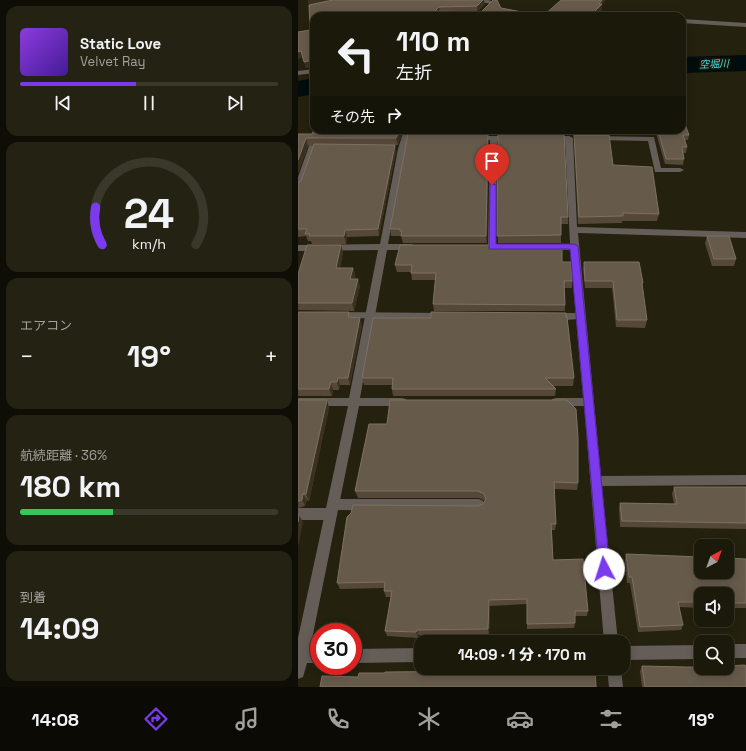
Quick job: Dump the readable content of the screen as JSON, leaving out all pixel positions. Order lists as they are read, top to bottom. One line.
{"water":["空堀川"],"north":"top right","page":{"turn":["110 m","左折"],"song":["Static Love","Velvet Ray"],"then":"その先","tile":["エアコン",["航続距離 · 36%","180 km"],["到着","14:09"]],"heat":["−","19°","+"],"limit":"30","trip":"14:09 · 1 分 · 170 m","tabs":["14:08","19°"],"gauge":["24","km/h"]}}
